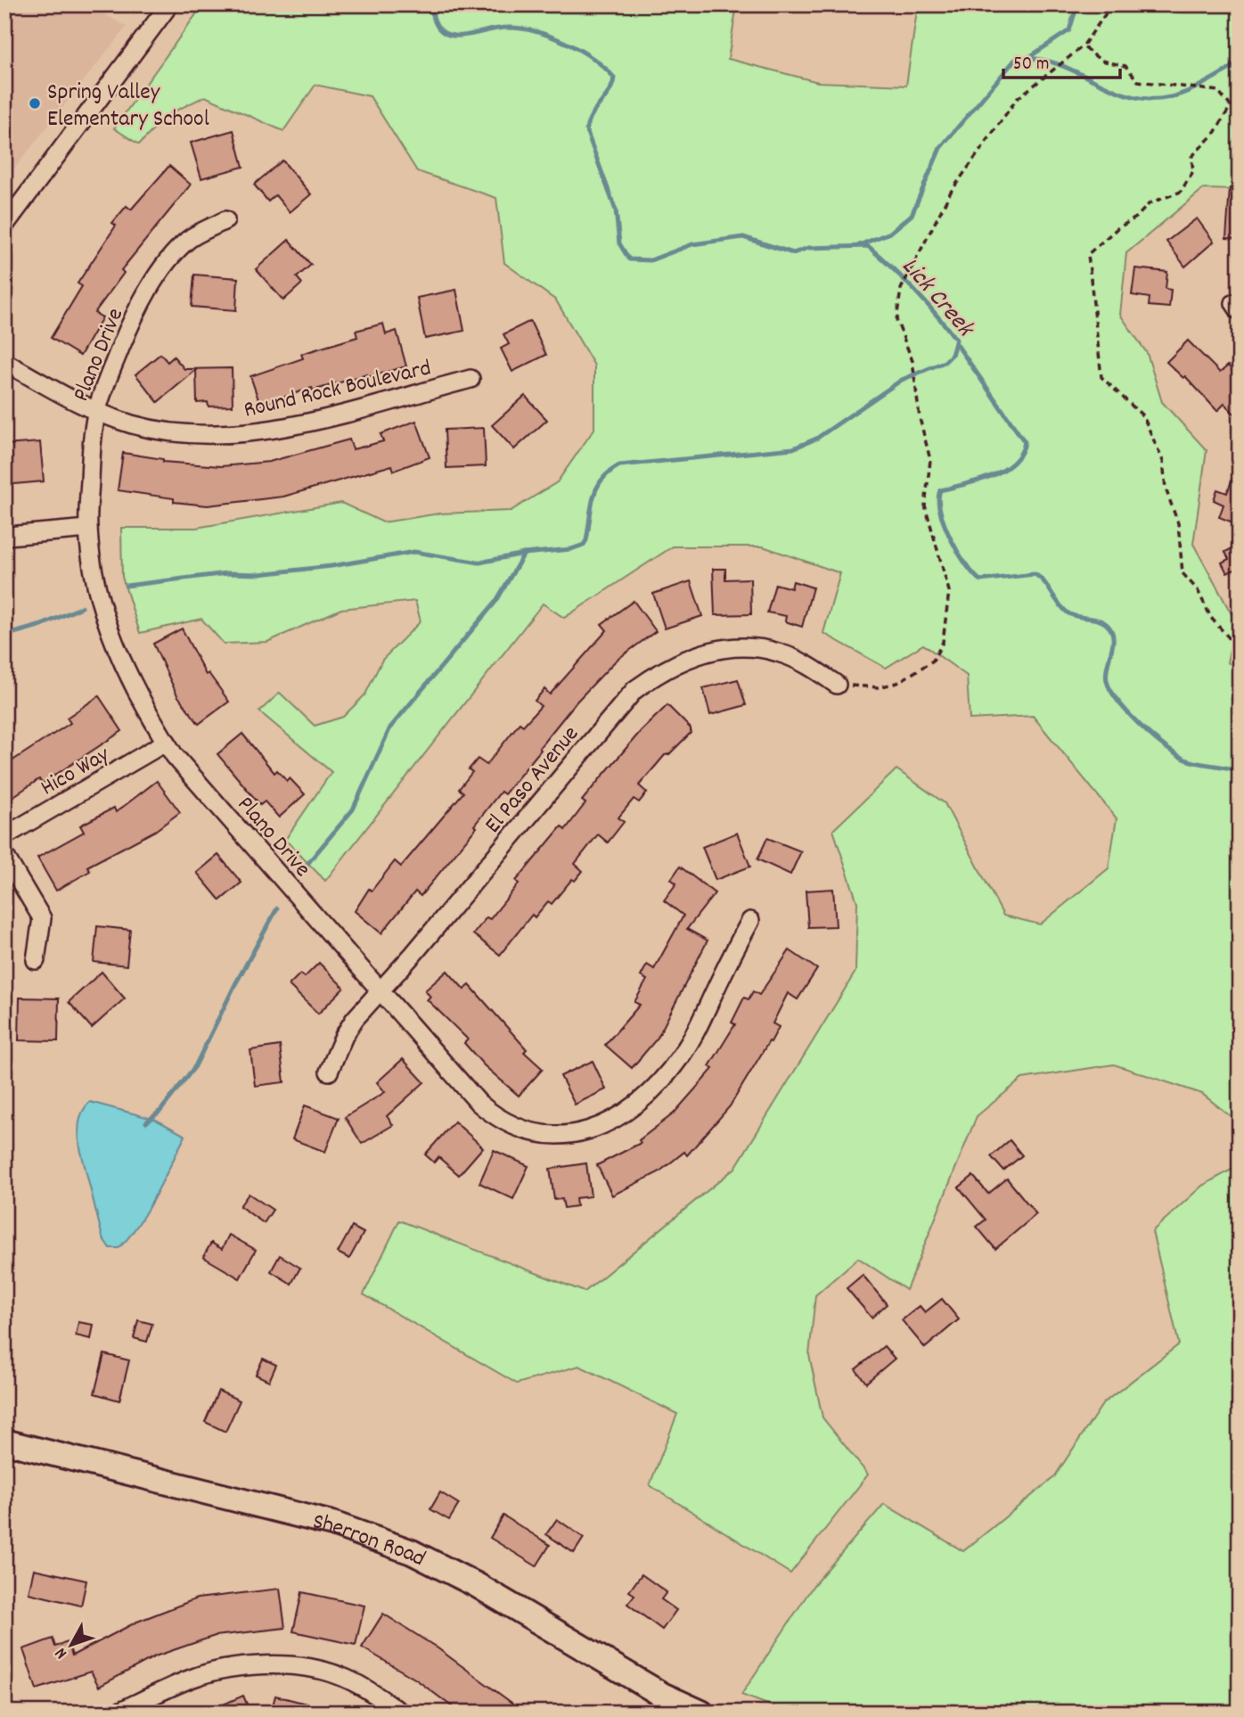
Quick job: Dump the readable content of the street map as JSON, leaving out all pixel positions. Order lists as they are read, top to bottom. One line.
{"streets":{"main road":["Sherron Road"],"street":["Plano Drive","Round Rock Boulevard","Hico Way","El Paso Avenue"]},"crossings":[["Plano Drive","Round Rock Boulevard"],["Plano Drive","Hico Way"],["Plano Drive","El Paso Avenue"]],"water":["Lick Creek"],"places":["Spring Valley Elementary School"],"scale_bar":"50 m","north":"bottom left"}
